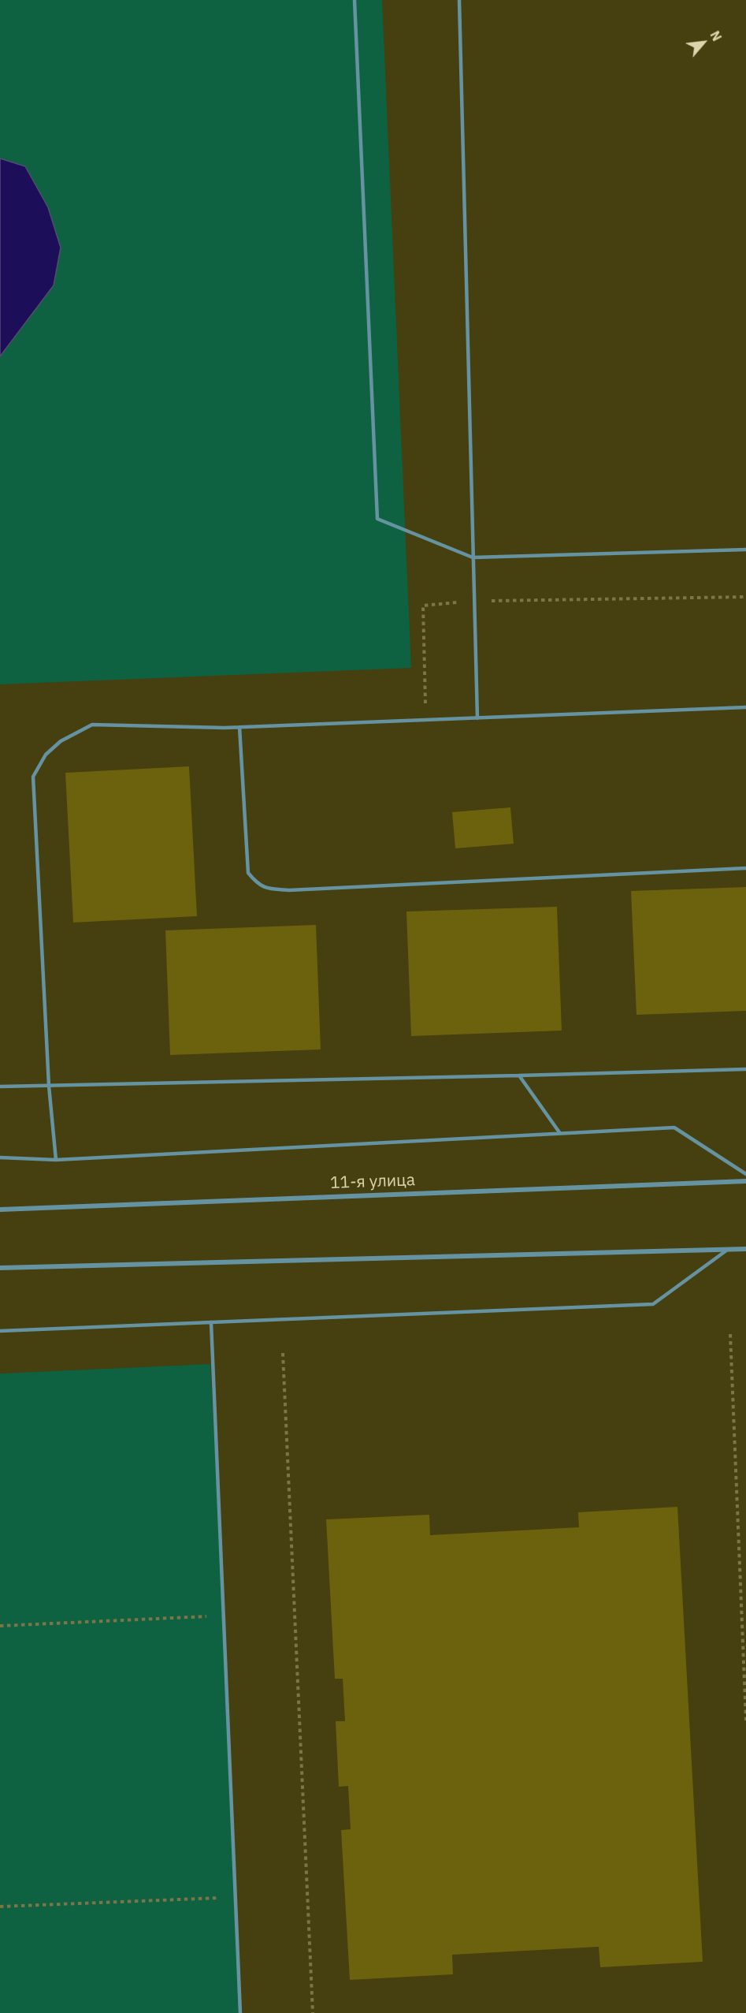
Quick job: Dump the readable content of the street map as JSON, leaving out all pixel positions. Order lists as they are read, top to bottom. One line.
{"streets":{"street":["11-я улица"]},"north":"top right"}
